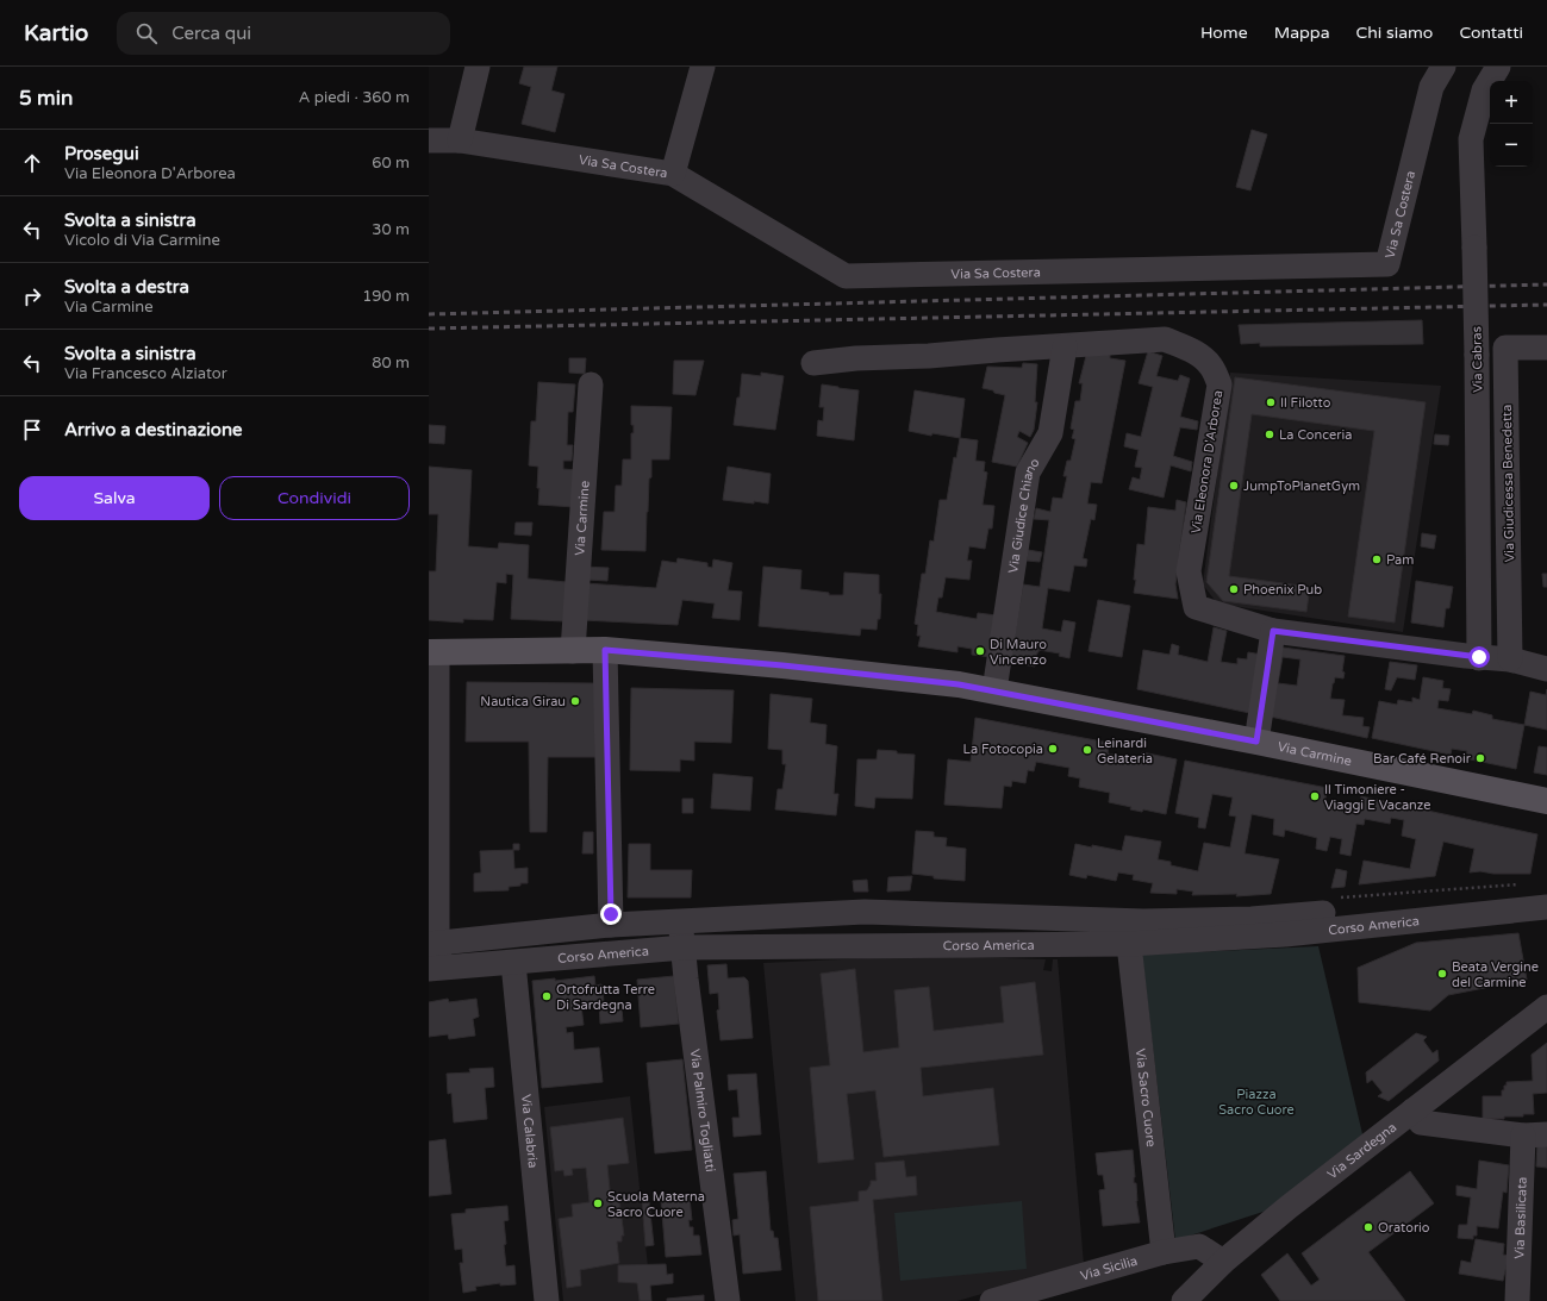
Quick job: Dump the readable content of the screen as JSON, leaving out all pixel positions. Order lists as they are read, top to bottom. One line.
{"streets":{"main road":["Via Carmine"],"street":["Via Sa Costera","Via Cabras","Via Eleonora D'Arborea","Via Giudicessa Benedetta","Via Giudice Chiano","Corso America","Via Sacro Cuore","Via Palmiro Togliatti","Via Calabria","Via Sardegna","Via Basilicata","Via Sicilia"]},"crossings":[["Via Cabras","Via Eleonora D'Arborea"],["Via Eleonora D'Arborea","Via Giudicessa Benedetta"],["Via Eleonora D'Arborea","Via Giudice Chiano"],["Via Giudice Chiano","Via Carmine"],["Corso America","Via Sacro Cuore"],["Corso America","Via Palmiro Togliatti"],["Corso America","Via Calabria"],["Via Sacro Cuore","Via Sicilia"],["Via Sardegna","Via Sicilia"]],"parks":["Piazza Sacro Cuore"],"places":["Il Filotto","La Conceria","JumpToPlanetGym","Pam","Phoenix Pub","Di Mauro Vincenzo","Nautica Girau","La Fotocopia","Leinardi Gelateria","Bar Café Renoir","Il Timoniere - Viaggi E Vacanze","Beata Vergine del Carmine","Ortofrutta Terre Di Sardegna","Scuola Materna Sacro Cuore","Oratorio"],"page":{"header":"Kartio","search":"Cerca qui","nav":["Home","Mappa","Chi siamo","Contatti"],"heading":["5 min","A piedi · 360 m"],"map_buttons":["+","−"],"list":[["Prosegui","Via Eleonora D'Arborea","60 m"],["Svolta a sinistra","Vicolo di Via Carmine","30 m"],["Svolta a destra","Via Carmine","190 m"],["Svolta a sinistra","Via Francesco Alziator","80 m"],"Arrivo a destinazione"],"buttons":["Salva","Condividi"]}}
